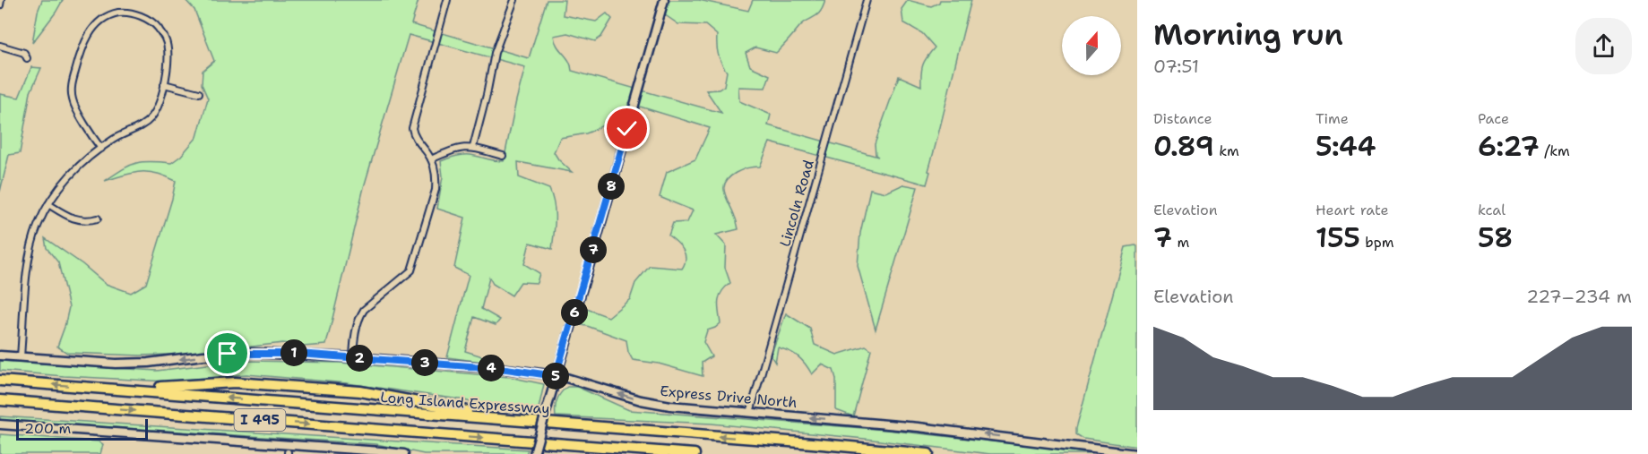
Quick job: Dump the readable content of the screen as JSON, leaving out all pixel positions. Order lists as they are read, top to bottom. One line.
{"streets":{"highway":["Long Island Expressway","I 495"],"main road":["Express Drive North"],"street":["Lincoln Road"]},"crossings":[["Lincoln Road","Express Drive North"]],"one_way":["Express Drive North"],"scale_bar":"200 m","north":"top","page":{"heading":["Morning run","07:51"],"stats":[["Distance","0.89 km"],["Time","5:44"],["Pace","6:27 /km"],["Elevation","7 m"],["Heart rate","155 bpm"],["kcal","58"]],"pins":["8","7","6","1","2","3","4","5"],"chart":["Elevation","227–234 m"],"scale":"200 m"}}
